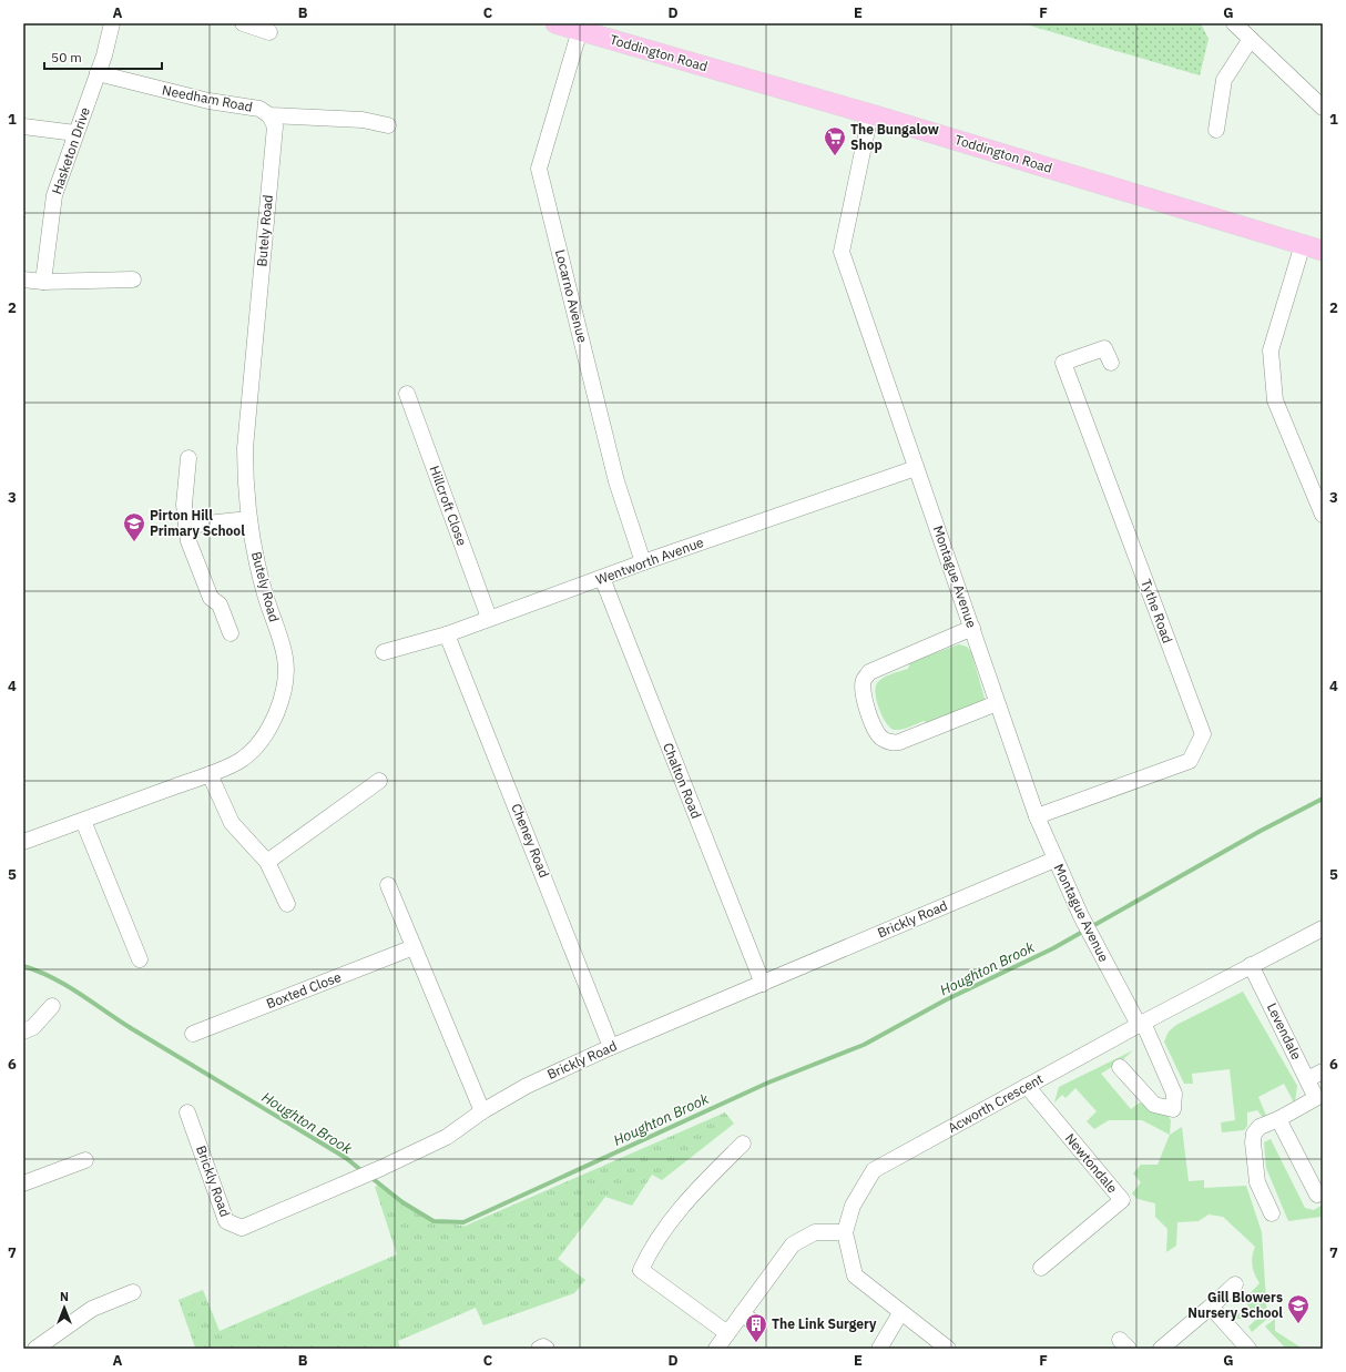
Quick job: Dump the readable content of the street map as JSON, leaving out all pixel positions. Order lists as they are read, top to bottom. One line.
{"streets":{"main road":["Toddington Road"],"street":["Needham Road","Hasketon Drive","Butely Road","Locarno Avenue","Hillcroft Close","Wentworth Avenue","Montague Avenue","Tythe Road","Chalton Road","Cheney Road","Brickly Road","Boxted Close","Levendale","Acworth Crescent","Newtondale"]},"crossings":[["Toddington Road","Locarno Avenue"],["Toddington Road","Montague Avenue"],["Needham Road","Hasketon Drive"],["Needham Road","Butely Road"],["Locarno Avenue","Wentworth Avenue"],["Hillcroft Close","Wentworth Avenue"],["Wentworth Avenue","Montague Avenue"],["Wentworth Avenue","Chalton Road"],["Wentworth Avenue","Cheney Road"],["Montague Avenue","Tythe Road"],["Montague Avenue","Brickly Road"],["Montague Avenue","Acworth Crescent"],["Chalton Road","Brickly Road"],["Cheney Road","Brickly Road"],["Levendale","Acworth Crescent"],["Acworth Crescent","Newtondale"]],"water":["Houghton Brook"],"places":{"supermarket":["The Bungalow Shop"],"school or university":["Pirton Hill Primary School","Gill Blowers Nursery School"],"building":["The Link Surgery"]},"scale_bar":"50 m","north":"top","grid":{"columns":["A","B","C","D","E","F","G"],"rows":["1","2","3","4","5","6","7"]}}
